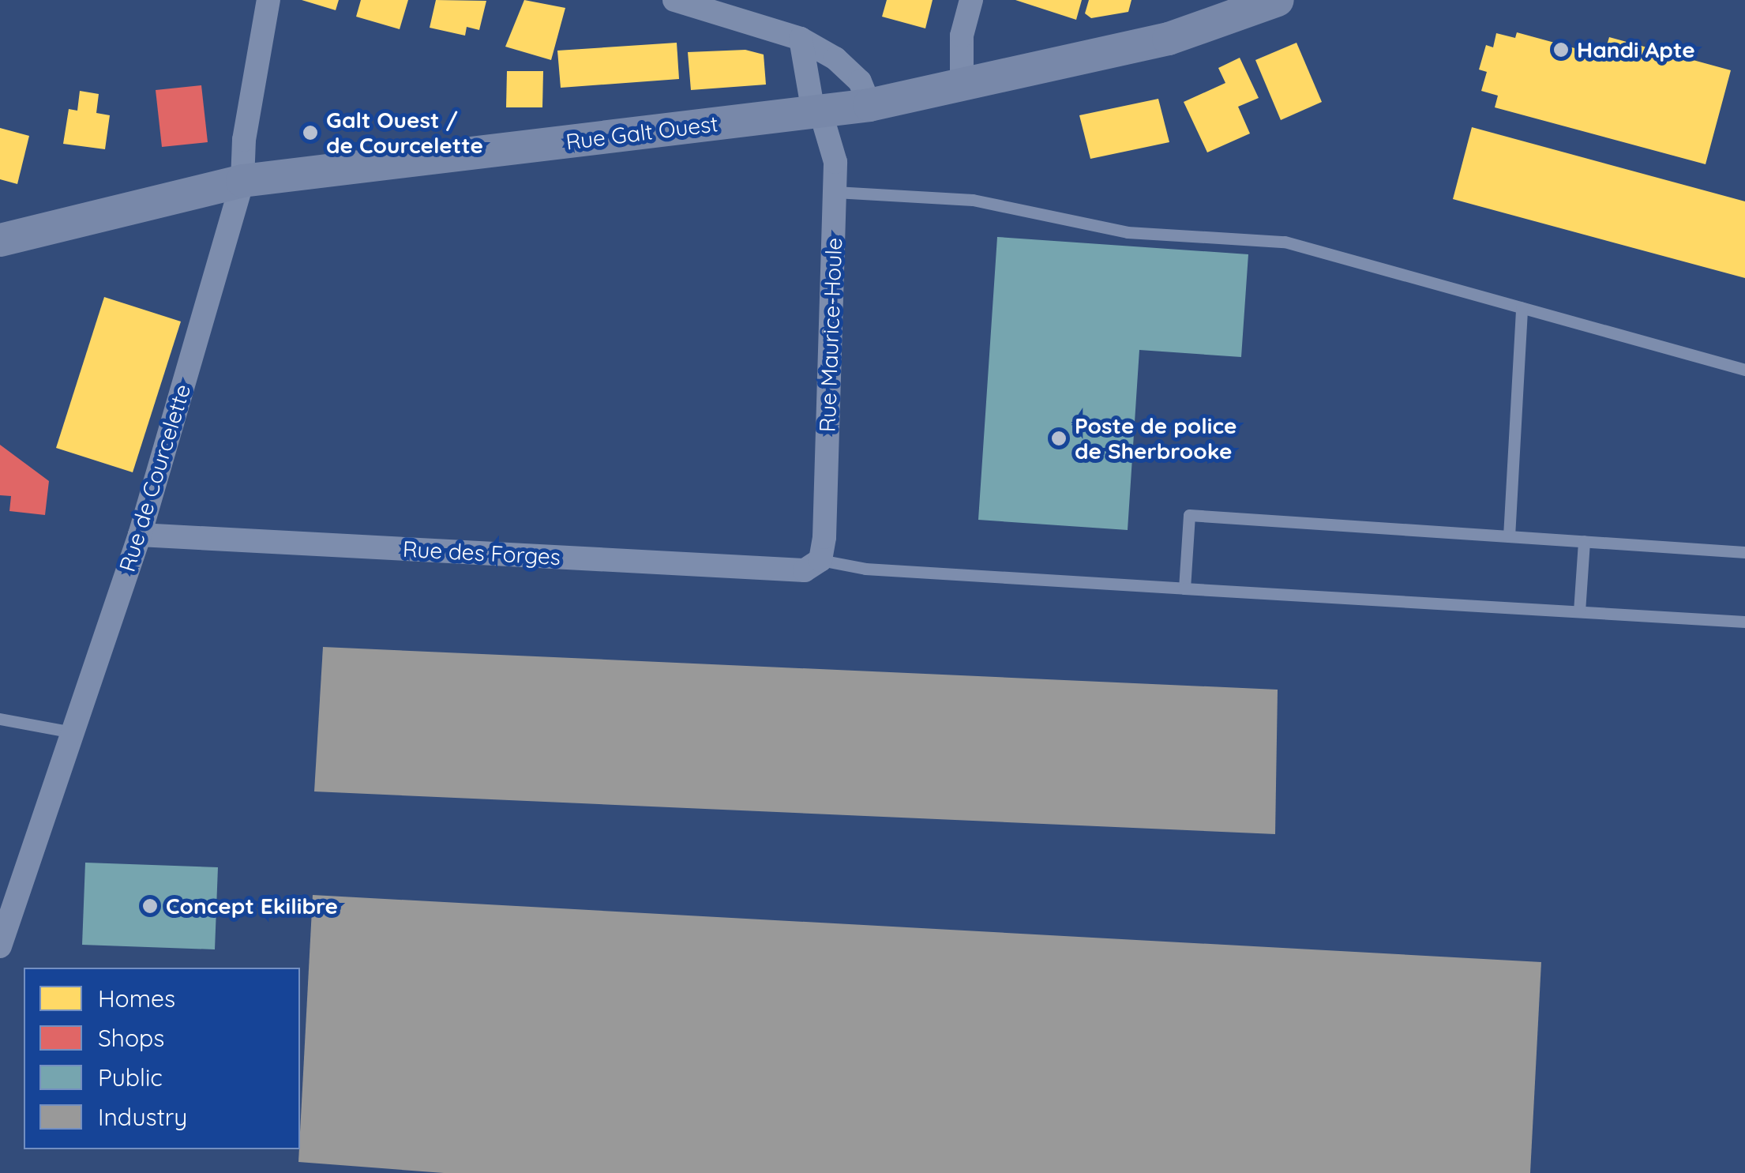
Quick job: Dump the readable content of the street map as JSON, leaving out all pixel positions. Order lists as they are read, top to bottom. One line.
{"streets":{"main road":["Rue Galt Ouest"],"street":["Rue Maurice-Houle","Rue de Courcelette","Rue des Forges"]},"crossings":[["Rue Galt Ouest","Rue Maurice-Houle"],["Rue Galt Ouest","Rue de Courcelette"],["Rue Maurice-Houle","Rue des Forges"],["Rue de Courcelette","Rue des Forges"]],"places":["Handi Apte","Galt Ouest / de Courcelette","Poste de police de Sherbrooke","Concept Ekilibre"],"legend":["Homes","Shops","Public","Industry"]}
